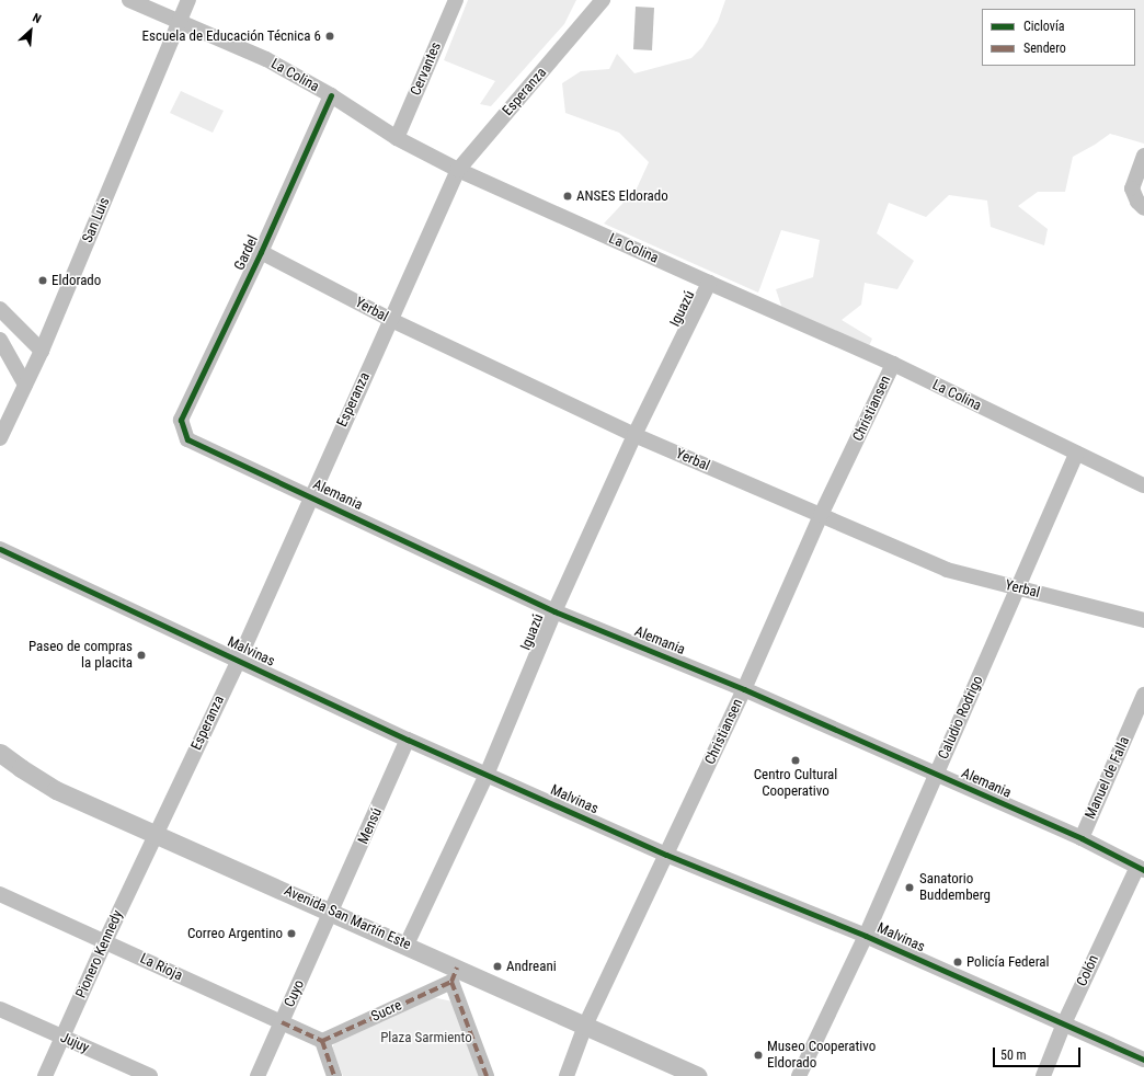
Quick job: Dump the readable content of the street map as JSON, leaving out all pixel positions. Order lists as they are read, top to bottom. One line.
{"streets":{"main road":["Avenida San Martín Este"],"street":["Cervantes","La Colina","Esperanza","San Luis","Gardel","Iguazú","Yerbal","Christiansen","Alemania","Malvinas","Caludio Rodrigo","Manuel de Falla","Mensú","Pionero Kennedy","La Rioja","Colón","Cuyo","Sucre","Jujuy"]},"crossings":[["Cervantes","La Colina"],["La Colina","Esperanza"],["La Colina","San Luis"],["La Colina","Gardel"],["La Colina","Iguazú"],["La Colina","Christiansen"],["La Colina","Caludio Rodrigo"],["Esperanza","Yerbal"],["Esperanza","Alemania"],["Esperanza","Malvinas"],["Esperanza","Avenida San Martín Este"],["Esperanza","Pionero Kennedy"],["Gardel","Yerbal"],["Gardel","Alemania"],["Iguazú","Yerbal"],["Iguazú","Alemania"],["Iguazú","Malvinas"],["Iguazú","Avenida San Martín Este"],["Yerbal","Christiansen"],["Yerbal","Caludio Rodrigo"],["Christiansen","Alemania"],["Christiansen","Malvinas"],["Christiansen","Avenida San Martín Este"],["Alemania","Caludio Rodrigo"],["Alemania","Manuel de Falla"],["Alemania","Colón"],["Malvinas","Caludio Rodrigo"],["Malvinas","Mensú"],["Malvinas","Colón"],["Mensú","Avenida San Martín Este"],["Mensú","Cuyo"],["Avenida San Martín Este","Pionero Kennedy"],["Avenida San Martín Este","Cuyo"],["Avenida San Martín Este","Sucre"],["Pionero Kennedy","La Rioja"],["Pionero Kennedy","Jujuy"],["La Rioja","Cuyo"],["La Rioja","Sucre"]],"parks":["Plaza Sarmiento"],"places":["Escuela de Educación Técnica 6","ANSES Eldorado","Eldorado","Paseo de compras la placita","Centro Cultural Cooperativo","Sanatorio Buddemberg","Correo Argentino","Policía Federal","Andreani","Museo Cooperativo Eldorado"],"legend":["Ciclovía","Sendero"],"scale_bar":"50 m","north":"top right"}
